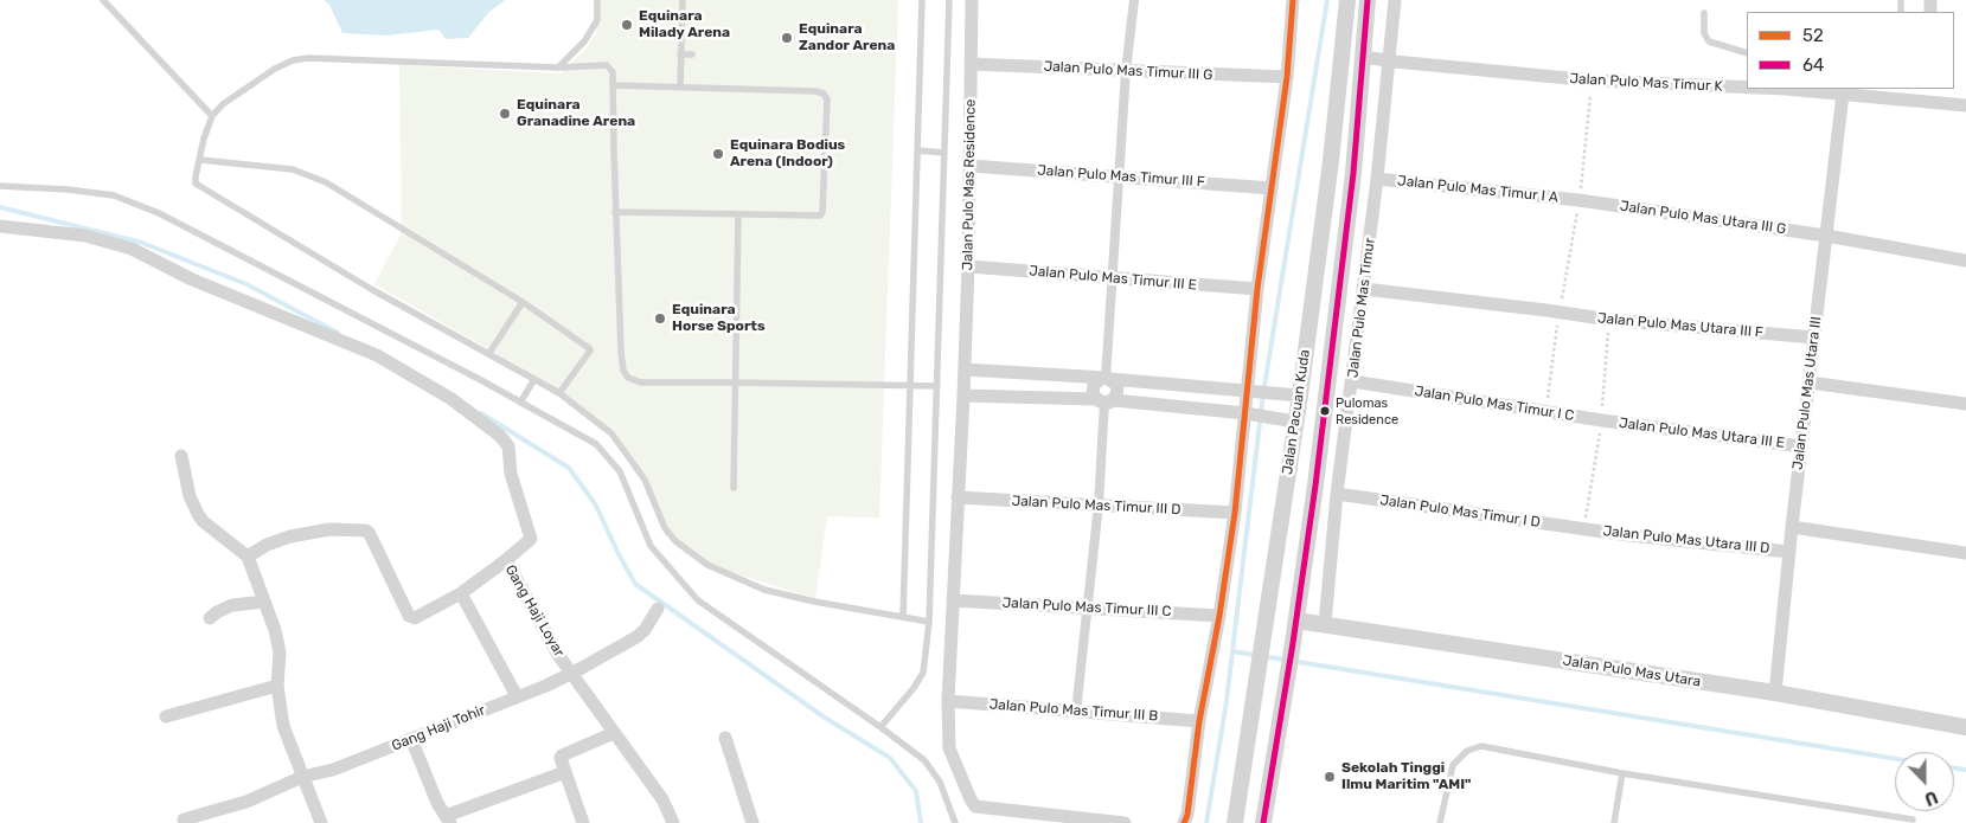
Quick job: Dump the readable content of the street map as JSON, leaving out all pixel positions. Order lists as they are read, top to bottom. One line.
{"streets":{"street":["Jalan Pulo Mas Timur III G","Jalan Pulo Mas Timur K","Jalan Pulo Mas Timur III F","Jalan Pulo Mas Residence","Jalan Pulo Mas Timur I A","Jalan Pulo Mas Utara III G","Jalan Pulo Mas Timur III E","Jalan Pulo Mas Timur","Jalan Pulo Mas Utara III F","Jalan Pulo Mas Utara III","Jalan Pulo Mas Timur I C","Jalan Pacuan Kuda","Jalan Pulo Mas Utara III E","Jalan Pulo Mas Timur III D","Jalan Pulo Mas Timur I D","Jalan Pulo Mas Utara III D","Jalan Pulo Mas Timur III C","Gang Haji Loyar","Jalan Pulo Mas Utara","Jalan Pulo Mas Timur III B","Gang Haji Tohir"]},"crossings":[["Jalan Pulo Mas Timur III G","Jalan Pulo Mas Residence"],["Jalan Pulo Mas Timur K","Jalan Pulo Mas Timur"],["Jalan Pulo Mas Timur K","Jalan Pulo Mas Utara III"],["Jalan Pulo Mas Timur III F","Jalan Pulo Mas Residence"],["Jalan Pulo Mas Residence","Jalan Pulo Mas Timur III E"],["Jalan Pulo Mas Residence","Jalan Pulo Mas Timur III D"],["Jalan Pulo Mas Residence","Jalan Pulo Mas Timur III C"],["Jalan Pulo Mas Residence","Jalan Pulo Mas Timur III B"],["Jalan Pulo Mas Timur I A","Jalan Pulo Mas Utara III G"],["Jalan Pulo Mas Timur I A","Jalan Pulo Mas Timur"],["Jalan Pulo Mas Utara III G","Jalan Pulo Mas Utara III"],["Jalan Pulo Mas Timur","Jalan Pulo Mas Utara III F"],["Jalan Pulo Mas Timur","Jalan Pulo Mas Timur I C"],["Jalan Pulo Mas Timur","Jalan Pulo Mas Timur I D"],["Jalan Pulo Mas Timur","Jalan Pulo Mas Utara"],["Jalan Pulo Mas Utara III F","Jalan Pulo Mas Utara III"],["Jalan Pulo Mas Utara III","Jalan Pulo Mas Utara III E"],["Jalan Pulo Mas Utara III","Jalan Pulo Mas Utara III D"],["Jalan Pulo Mas Utara III","Jalan Pulo Mas Utara"],["Jalan Pulo Mas Timur I C","Jalan Pulo Mas Utara III E"],["Jalan Pulo Mas Timur I D","Jalan Pulo Mas Utara III D"],["Gang Haji Loyar","Gang Haji Tohir"]],"places":["Equinara Milady Arena","Equinara Zandor Arena","Equinara Granadine Arena","Equinara Bodius Arena (Indoor)","Equinara Horse Sports","Pulomas Residence","Sekolah Tinggi Ilmu Maritim \"AMI\""],"lines":["transit line 52","transit line 64"],"legend":["52","64"],"north":"bottom"}
